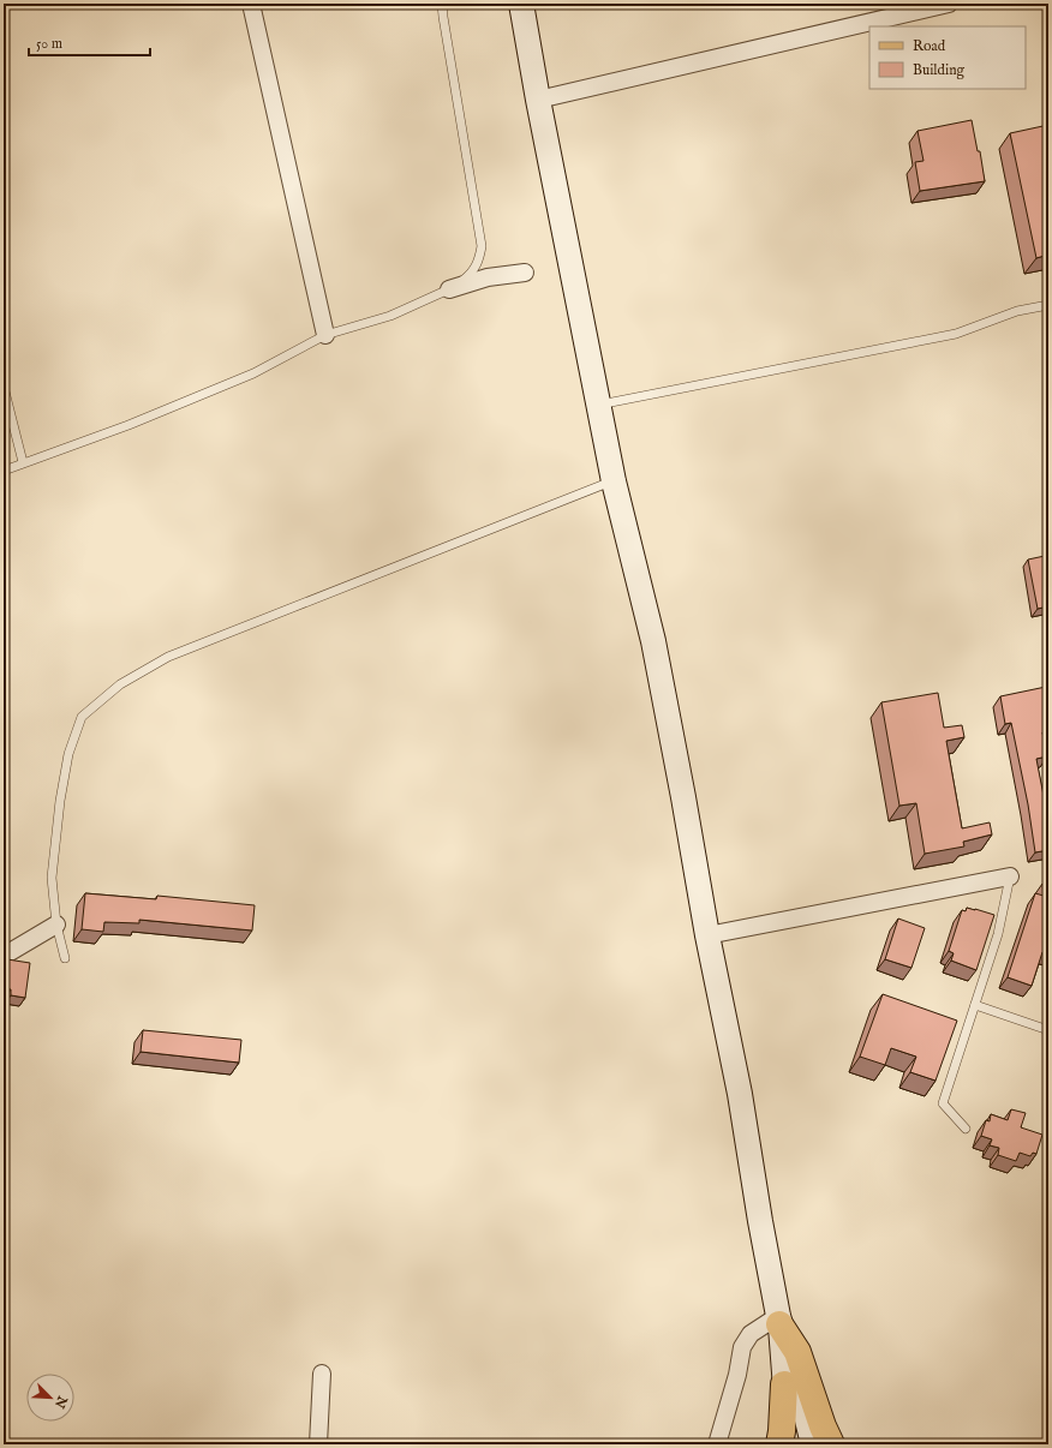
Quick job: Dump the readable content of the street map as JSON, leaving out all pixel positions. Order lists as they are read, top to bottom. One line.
{"legend":["Road","Building"],"scale_bar":"50 m","north":"bottom right"}
